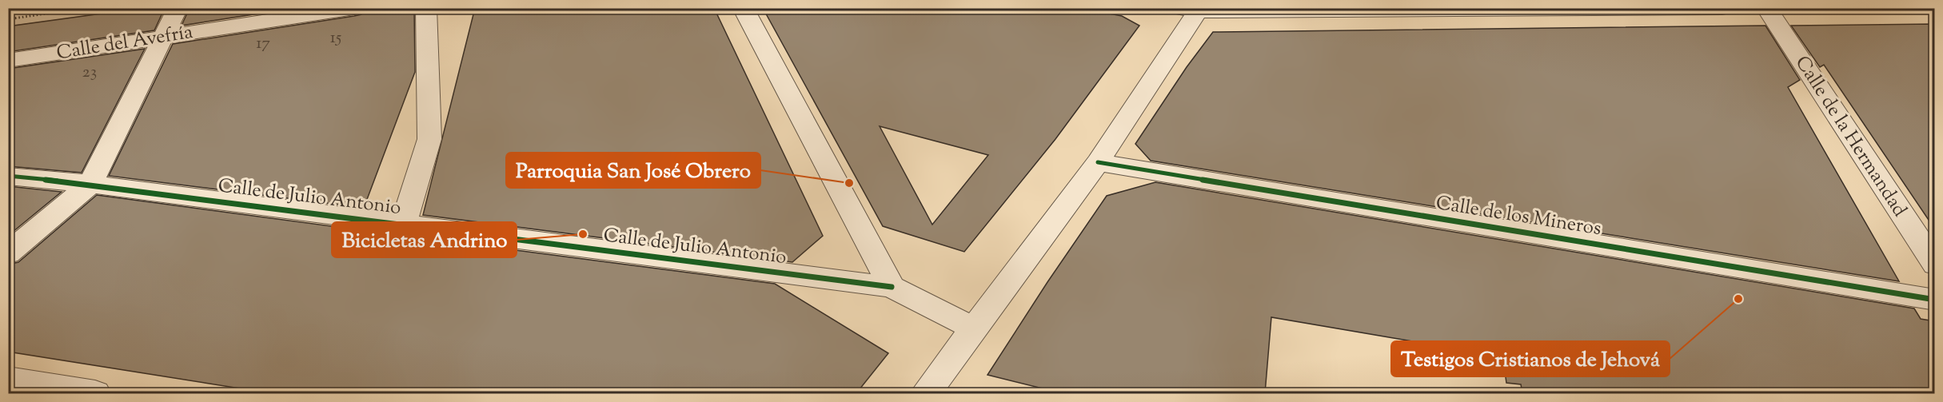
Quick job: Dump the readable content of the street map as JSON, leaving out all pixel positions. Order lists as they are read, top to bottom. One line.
{"streets":{"street":["Calle del Avefría","Calle de la Hermandad","Calle de Julio Antonio","Calle de los Mineros"]},"places":["Parroquia San José Obrero","Bicicletas Andrino","Testigos Cristianos de Jehová"],"house_numbers":["15","17","23"]}
